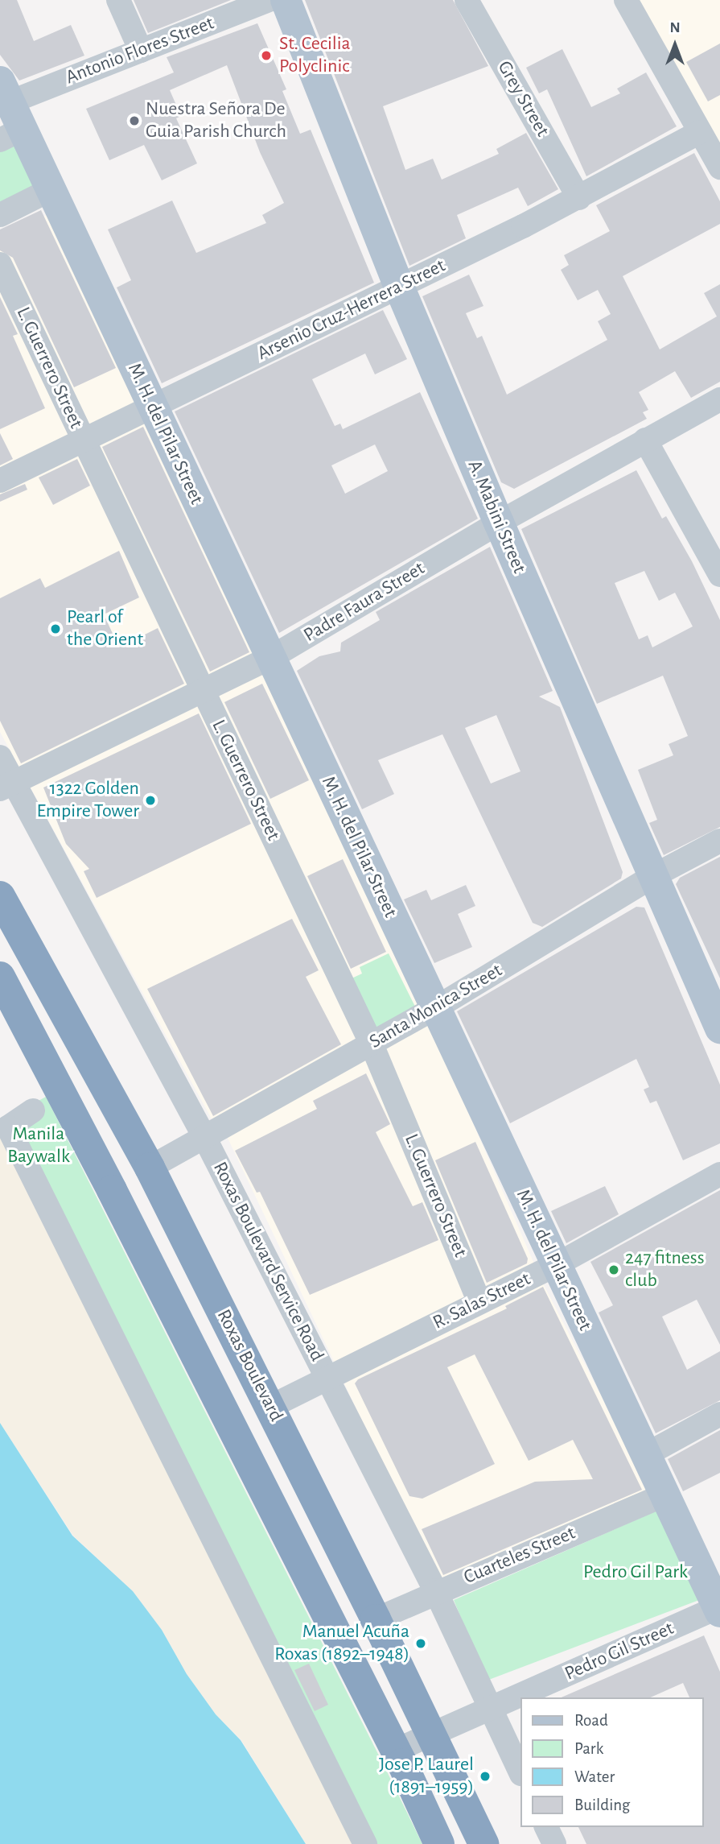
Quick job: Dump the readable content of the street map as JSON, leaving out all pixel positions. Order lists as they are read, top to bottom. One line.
{"streets":{"highway":["Roxas Boulevard"],"main road":["M. H. del Pilar Street","A. Mabini Street"],"street":["Antonio Flores Street","Grey Street","Arsenio Cruz-Herrera Street","L. Guerrero Street","Padre Faura Street","Santa Monica Street","Roxas Boulevard Service Road","R. Salas Street","Cuarteles Street","Pedro Gil Street"]},"crossings":[["Antonio Flores Street","M. H. del Pilar Street"],["Grey Street","Arsenio Cruz-Herrera Street"],["Arsenio Cruz-Herrera Street","L. Guerrero Street"],["Arsenio Cruz-Herrera Street","M. H. del Pilar Street"],["Arsenio Cruz-Herrera Street","A. Mabini Street"],["L. Guerrero Street","Padre Faura Street"],["L. Guerrero Street","Santa Monica Street"],["L. Guerrero Street","R. Salas Street"],["M. H. del Pilar Street","Padre Faura Street"],["M. H. del Pilar Street","Santa Monica Street"],["M. H. del Pilar Street","R. Salas Street"],["M. H. del Pilar Street","Cuarteles Street"],["M. H. del Pilar Street","Pedro Gil Street"],["A. Mabini Street","Padre Faura Street"],["A. Mabini Street","Santa Monica Street"],["Padre Faura Street","Roxas Boulevard Service Road"],["Santa Monica Street","Roxas Boulevard Service Road"],["Santa Monica Street","Roxas Boulevard"],["Roxas Boulevard Service Road","R. Salas Street"],["Roxas Boulevard Service Road","Cuarteles Street"],["Roxas Boulevard Service Road","Pedro Gil Street"],["R. Salas Street","Roxas Boulevard"],["Roxas Boulevard","Cuarteles Street"],["Roxas Boulevard","Pedro Gil Street"]],"parks":["Manila Baywalk","Pedro Gil Park"],"places":["St. Cecilia Polyclinic","Nuestra Señora De Guia Parish Church","Pearl of the Orient","1322 Golden Empire Tower","247 fitness club","Manuel Acuña Roxas (1892–1948)","Jose P. Laurel (1891–1959)"],"legend":["Road","Park","Water","Building"],"north":"top"}
